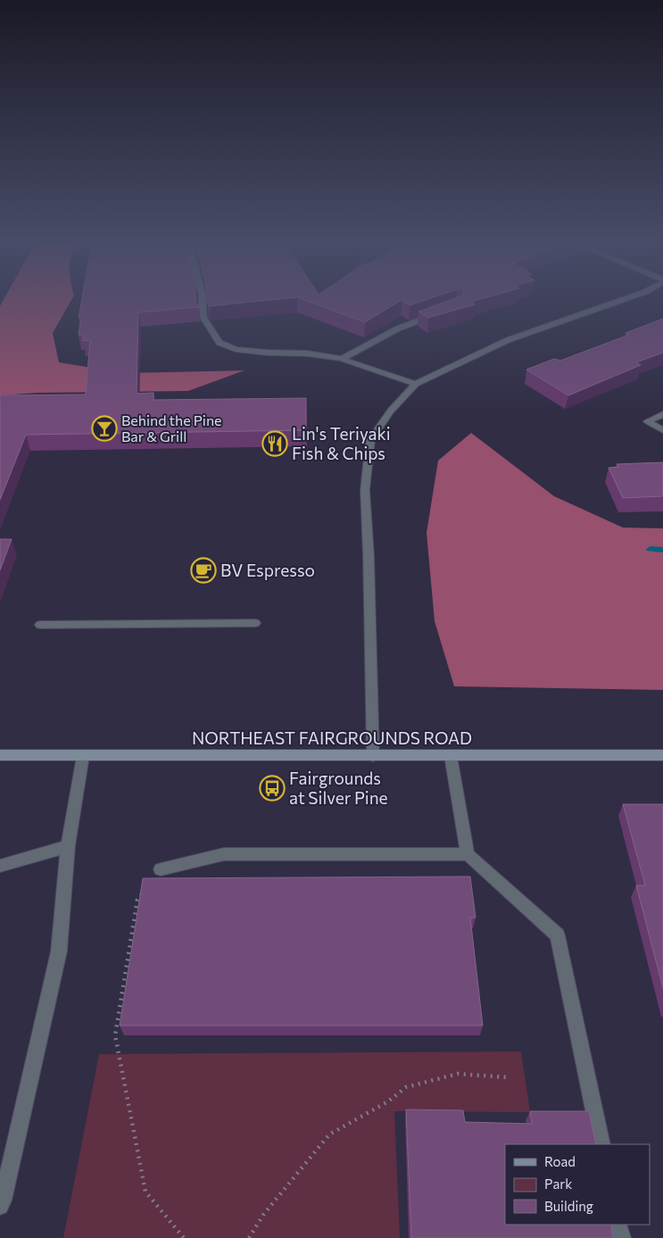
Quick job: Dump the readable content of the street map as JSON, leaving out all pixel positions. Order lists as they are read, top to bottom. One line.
{"streets":{"main road":["NORTHEAST FAIRGROUNDS ROAD"]},"places":{"bar":["Behind the Pine Bar & Grill"],"restaurant":["Lin's Teriyaki Fish & Chips"],"cafe":["BV Espresso"],"bus stop":["Fairgrounds at Silver Pine"]},"legend":["Road","Park","Building"]}
